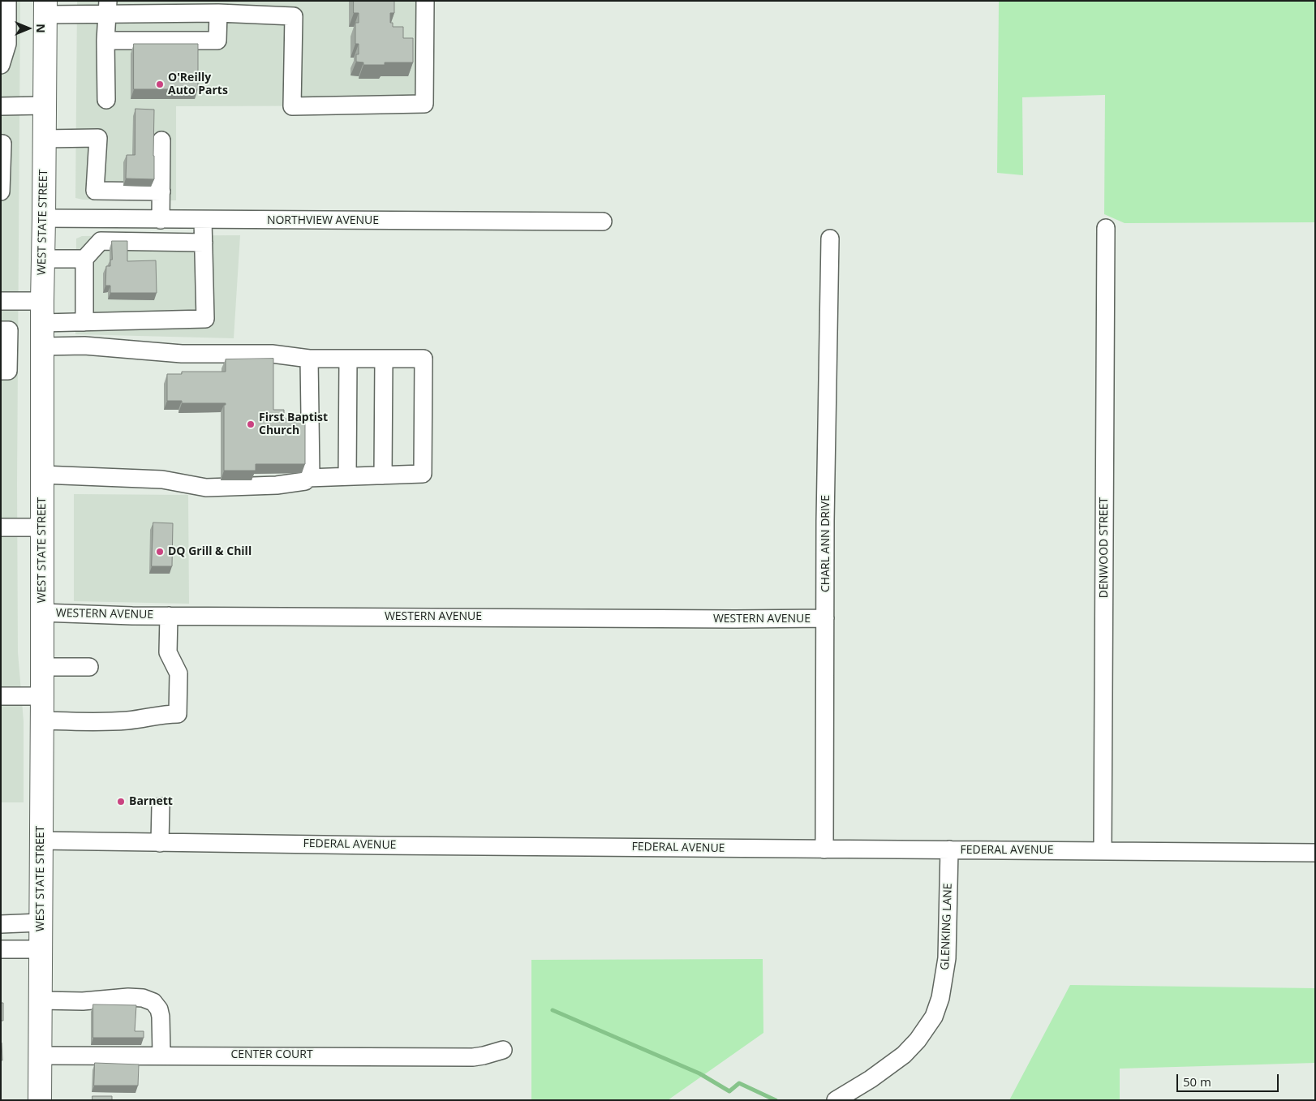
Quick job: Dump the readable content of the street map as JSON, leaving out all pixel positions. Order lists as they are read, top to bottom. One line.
{"streets":{"highway":["WEST STATE STREET"],"street":["NORTHVIEW AVENUE","CHARL ANN DRIVE","DENWOOD STREET","WESTERN AVENUE","FEDERAL AVENUE","GLENKING LANE","CENTER COURT"]},"crossings":[["NORTHVIEW AVENUE","WEST STATE STREET"],["WEST STATE STREET","WESTERN AVENUE"],["WEST STATE STREET","FEDERAL AVENUE"],["WEST STATE STREET","CENTER COURT"],["CHARL ANN DRIVE","WESTERN AVENUE"],["CHARL ANN DRIVE","FEDERAL AVENUE"],["DENWOOD STREET","FEDERAL AVENUE"],["FEDERAL AVENUE","GLENKING LANE"]],"places":["O'Reilly Auto Parts","First Baptist Church","DQ Grill & Chill","Barnett"],"scale_bar":"50 m","north":"right"}
